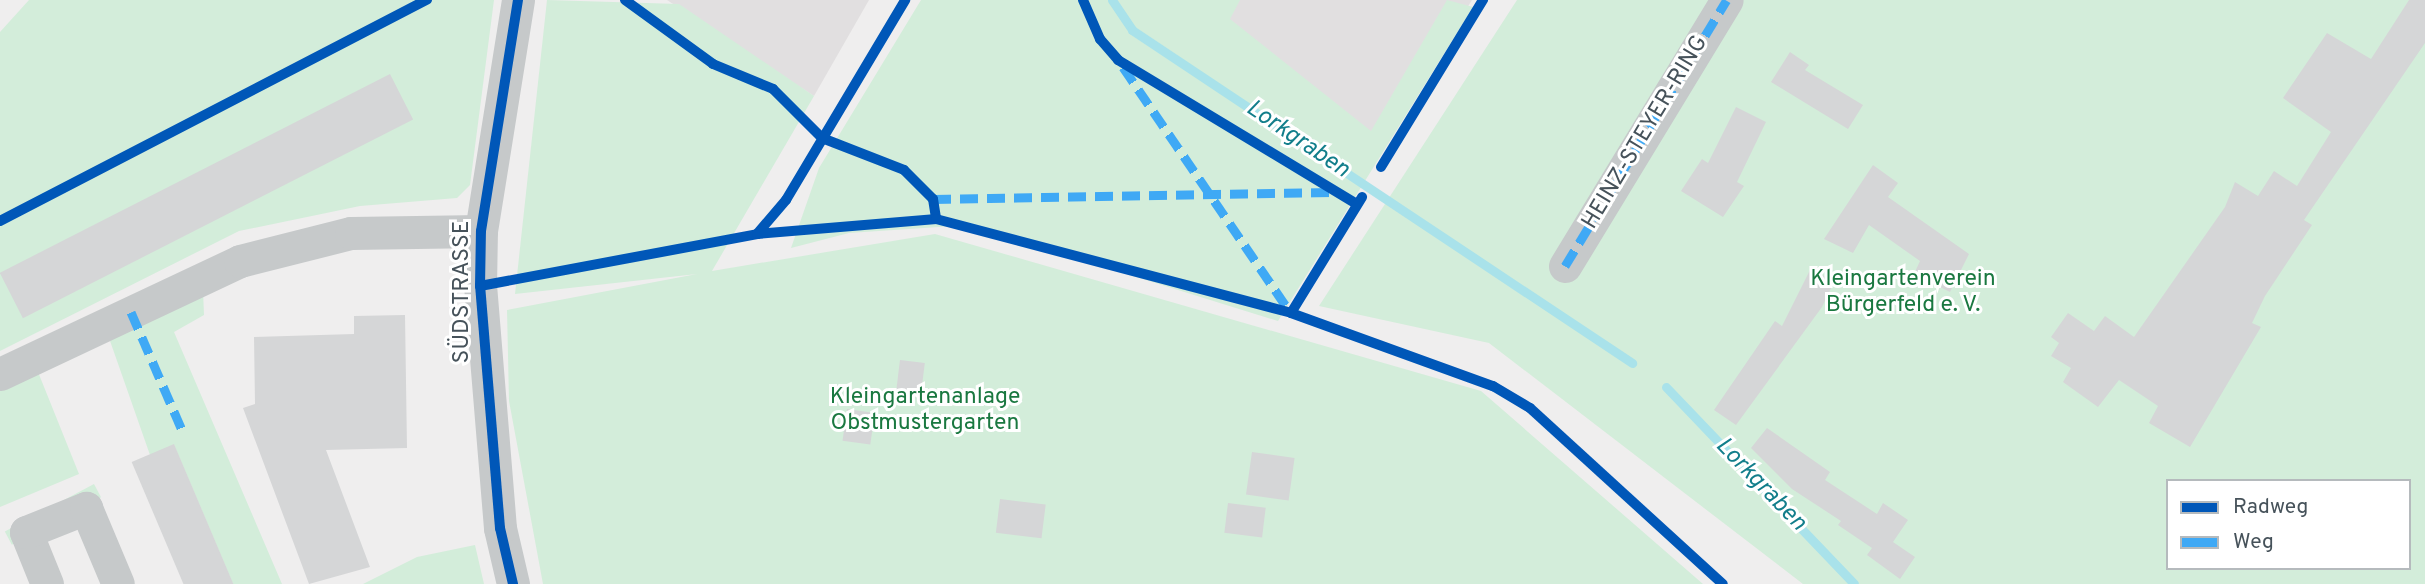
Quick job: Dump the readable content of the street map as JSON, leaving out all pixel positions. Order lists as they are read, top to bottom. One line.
{"streets":{"street":["HEINZ-STEYER-RING","SÜDSTRASSE"]},"water":["Lorkgraben"],"parks":["Kleingartenverein Bürgerfeld e. V.","Kleingartenanlage Obstmustergarten"],"legend":["Radweg","Weg"]}
